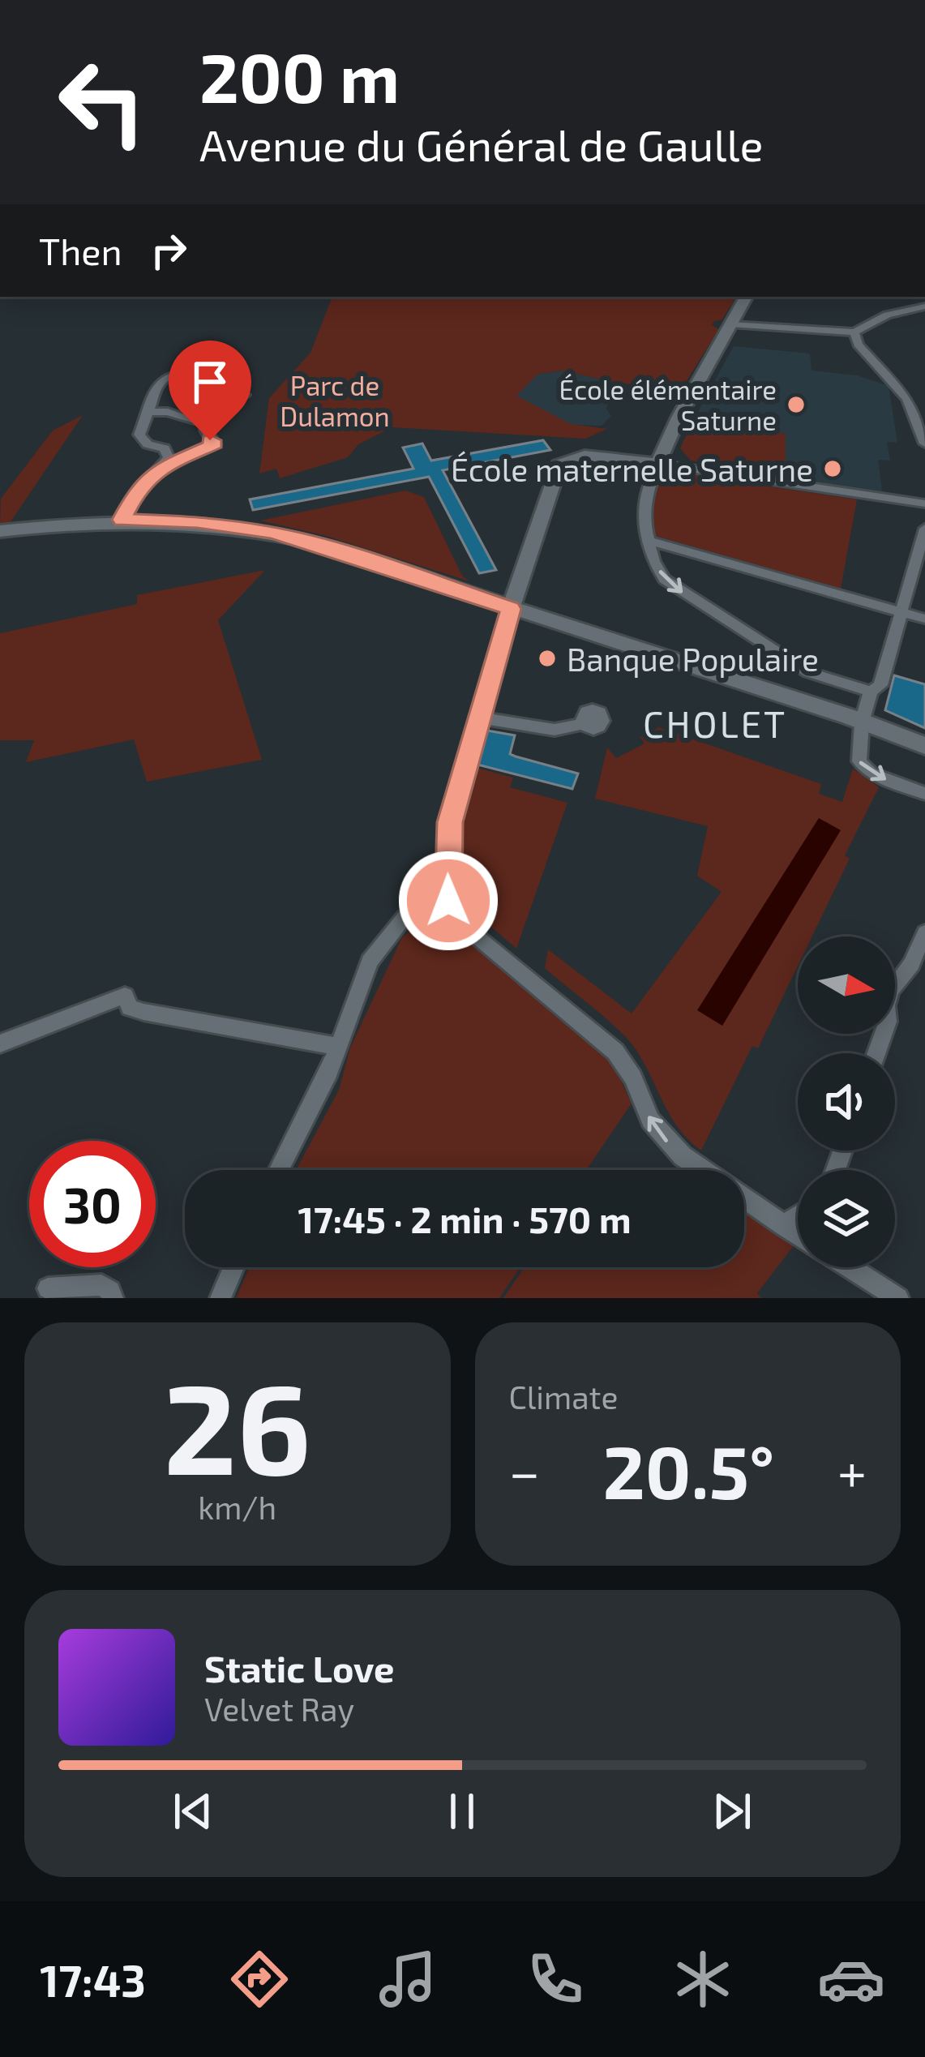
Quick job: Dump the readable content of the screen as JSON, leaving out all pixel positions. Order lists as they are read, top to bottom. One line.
{"districts":["CHOLET"],"parks":["Parc de Dulamon"],"places":["École élémentaire Saturne","École maternelle Saturne","Banque Populaire"],"north":"right","page":{"turn":["200 m","Avenue du Général de Gaulle"],"then":"Then","limit":"30","trip":"17:45 · 2 min · 570 m","tile":[["26","km/h"],"Climate"],"heat":["−","20.5°","+"],"song":["Static Love","Velvet Ray"],"tabs":"17:43"}}
